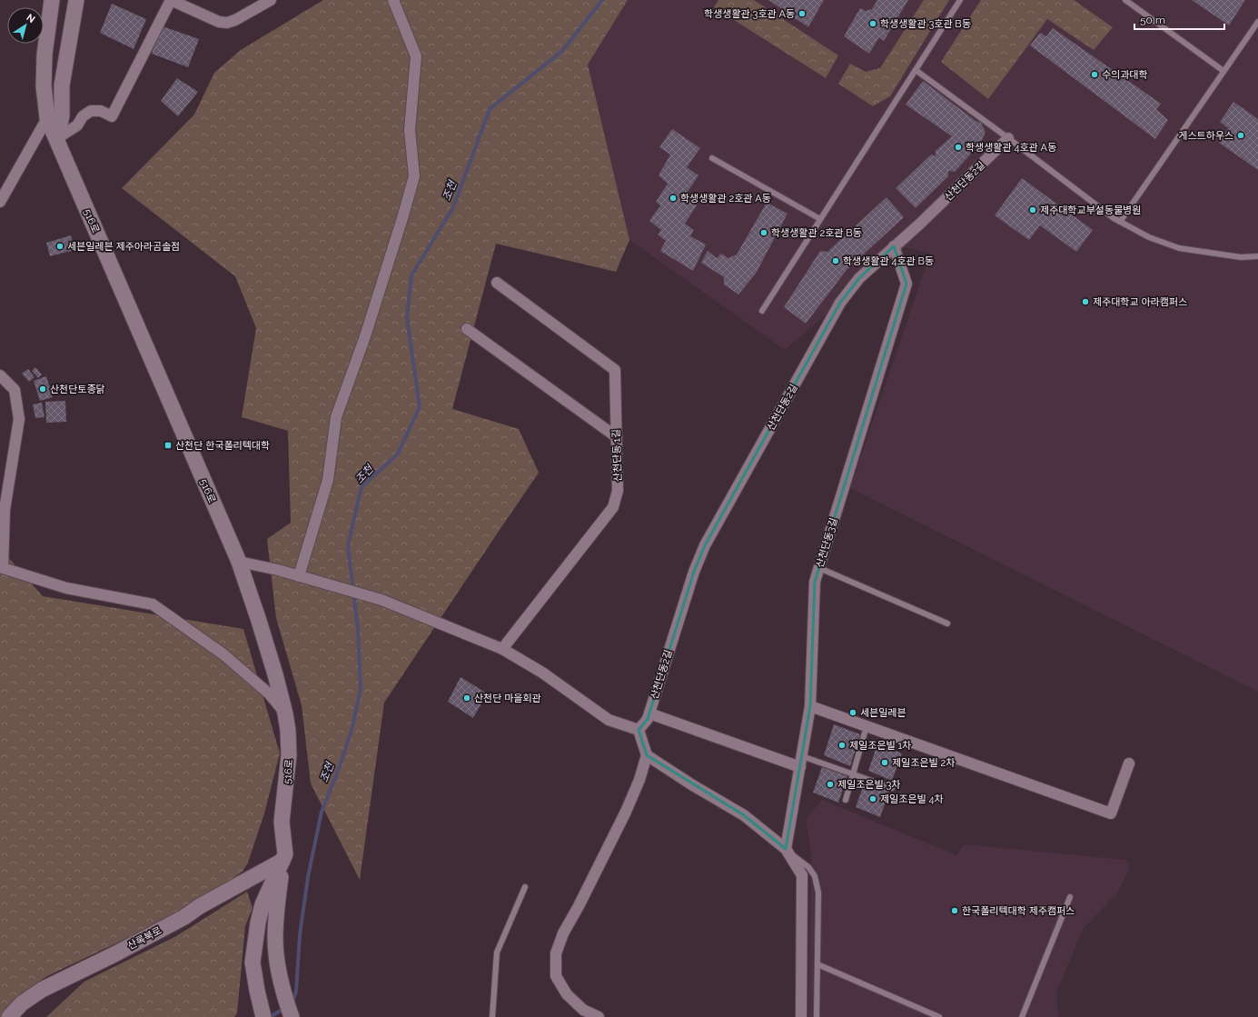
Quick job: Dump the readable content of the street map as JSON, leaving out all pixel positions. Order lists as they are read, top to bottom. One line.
{"streets":{"main road":["516로","산록북로"],"street":["산천단동2길","산천단동 1길","산천단동3길"]},"crossings":[["산천단동2길","산천단동3길"],["516로","산록북로"]],"water":["조천"],"places":{"other":["학생생활관 3호관 A동","학생생활관 3호관 B동","수의과대학","게스트하우스","학생생활관 4호관 A동","학생생활관 2호관 A동","제주대학교부설동물병원","학생생활관 2호관 B동","세븐일레븐 제주아라곰솔점","학생생활관 4호관 B동","제주대학교 아라캠퍼스","산천단토종닭","산천단 마을회관","세븐일레븐","제일조은빌 1차","제일조은빌 2차","제일조은빌 3차","제일조은빌 4차","한국폴리텍대학 제주캠퍼스"],"transit":["산천단 한국폴리텍대학"]},"scale_bar":"50 m","north":"top right"}
